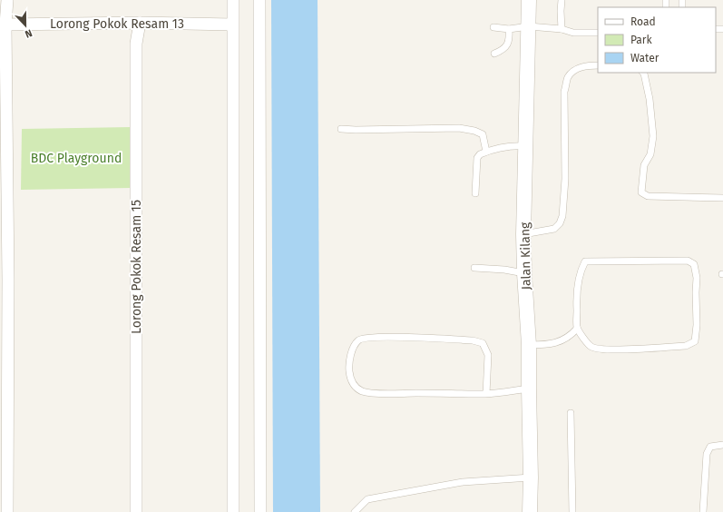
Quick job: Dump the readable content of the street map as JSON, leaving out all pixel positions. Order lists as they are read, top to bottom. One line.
{"streets":{"street":["Lorong Pokok Resam 13","Jalan Kilang","Lorong Pokok Resam 15"]},"crossings":[["Lorong Pokok Resam 13","Lorong Pokok Resam 15"]],"parks":["BDC Playground"],"legend":["Road","Park","Water"],"north":"bottom"}
